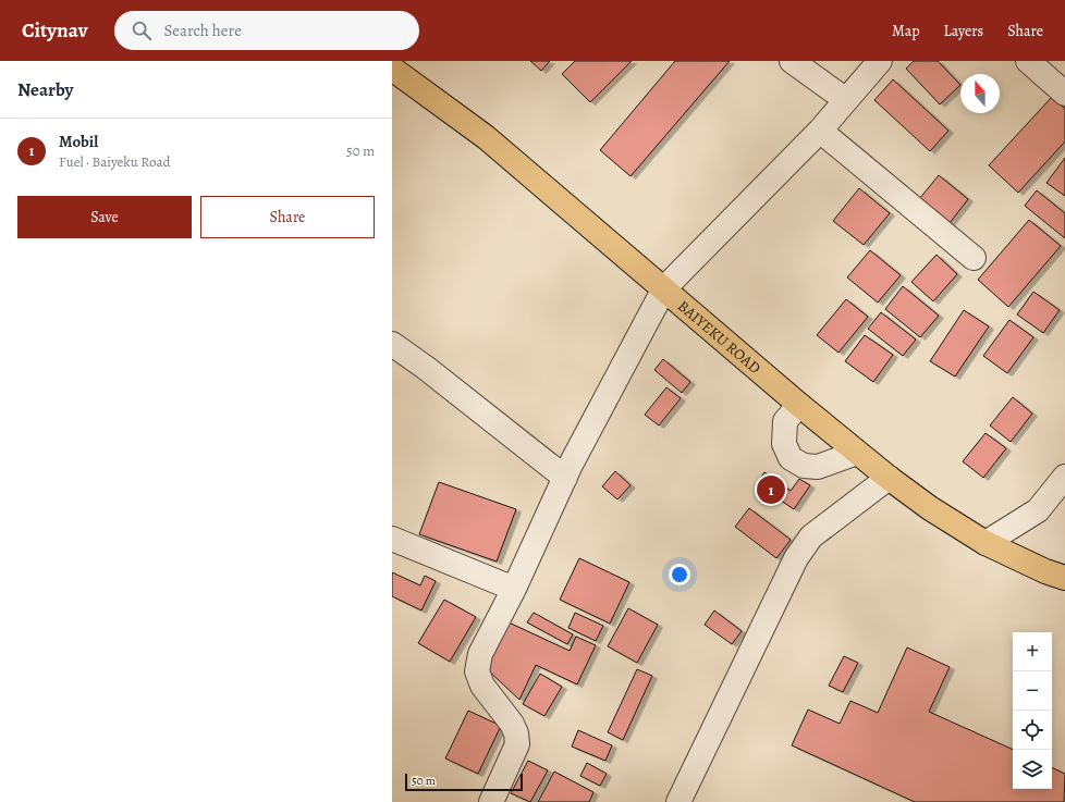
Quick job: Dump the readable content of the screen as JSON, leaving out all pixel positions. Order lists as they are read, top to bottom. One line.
{"streets":{"main road":["BAIYEKU ROAD"]},"scale_bar":"50 m","north":"top","page":{"header":"Citynav","search":"Search here","nav":["Map","Layers","Share"],"heading":"Nearby","list":[{"mark":"1","name":"Mobil","note":"Fuel · Baiyeku Road","value":"50 m"}],"buttons":["Save","Share"],"pins":"1","map_buttons":["+","−"],"scale":"50 m"}}
